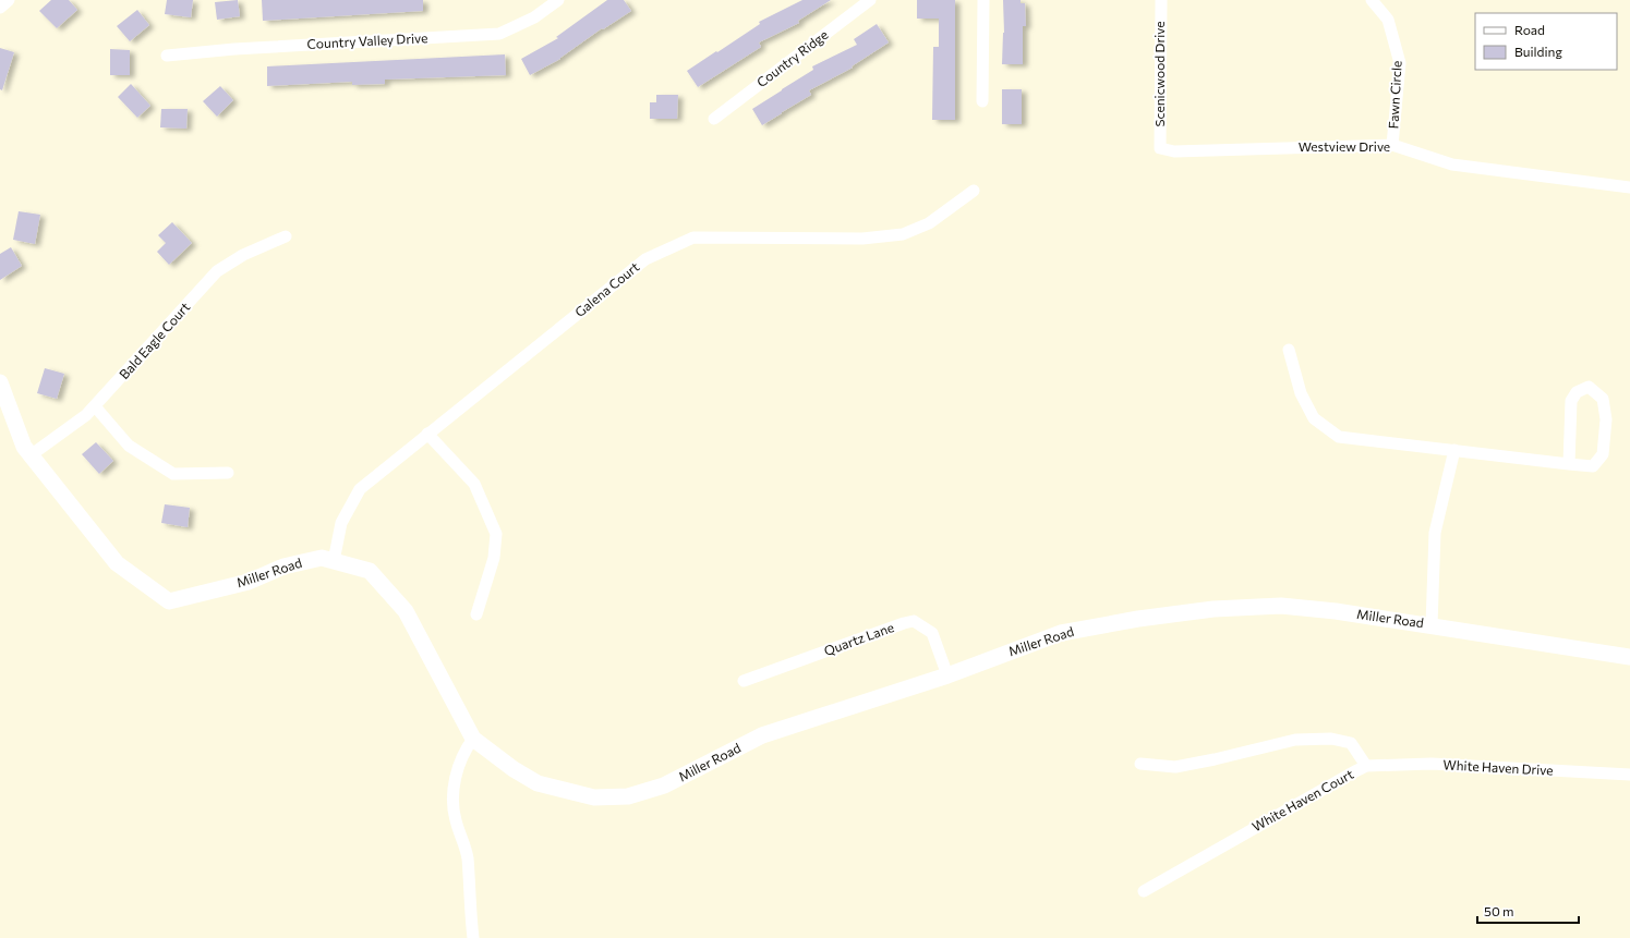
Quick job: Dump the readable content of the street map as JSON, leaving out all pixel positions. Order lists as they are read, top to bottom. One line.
{"streets":{"street":["Country Valley Drive","Country Ridge","Scenicwood Drive","Fawn Circle","Westview Drive","Galena Court","Bald Eagle Court","Miller Road","Quartz Lane","White Haven Drive","White Haven Court"]},"crossings":[["Scenicwood Drive","Westview Drive"],["Fawn Circle","Westview Drive"],["Galena Court","Miller Road"],["Bald Eagle Court","Miller Road"],["Miller Road","Quartz Lane"],["White Haven Drive","White Haven Court"]],"legend":["Road","Building"],"scale_bar":"50 m"}
